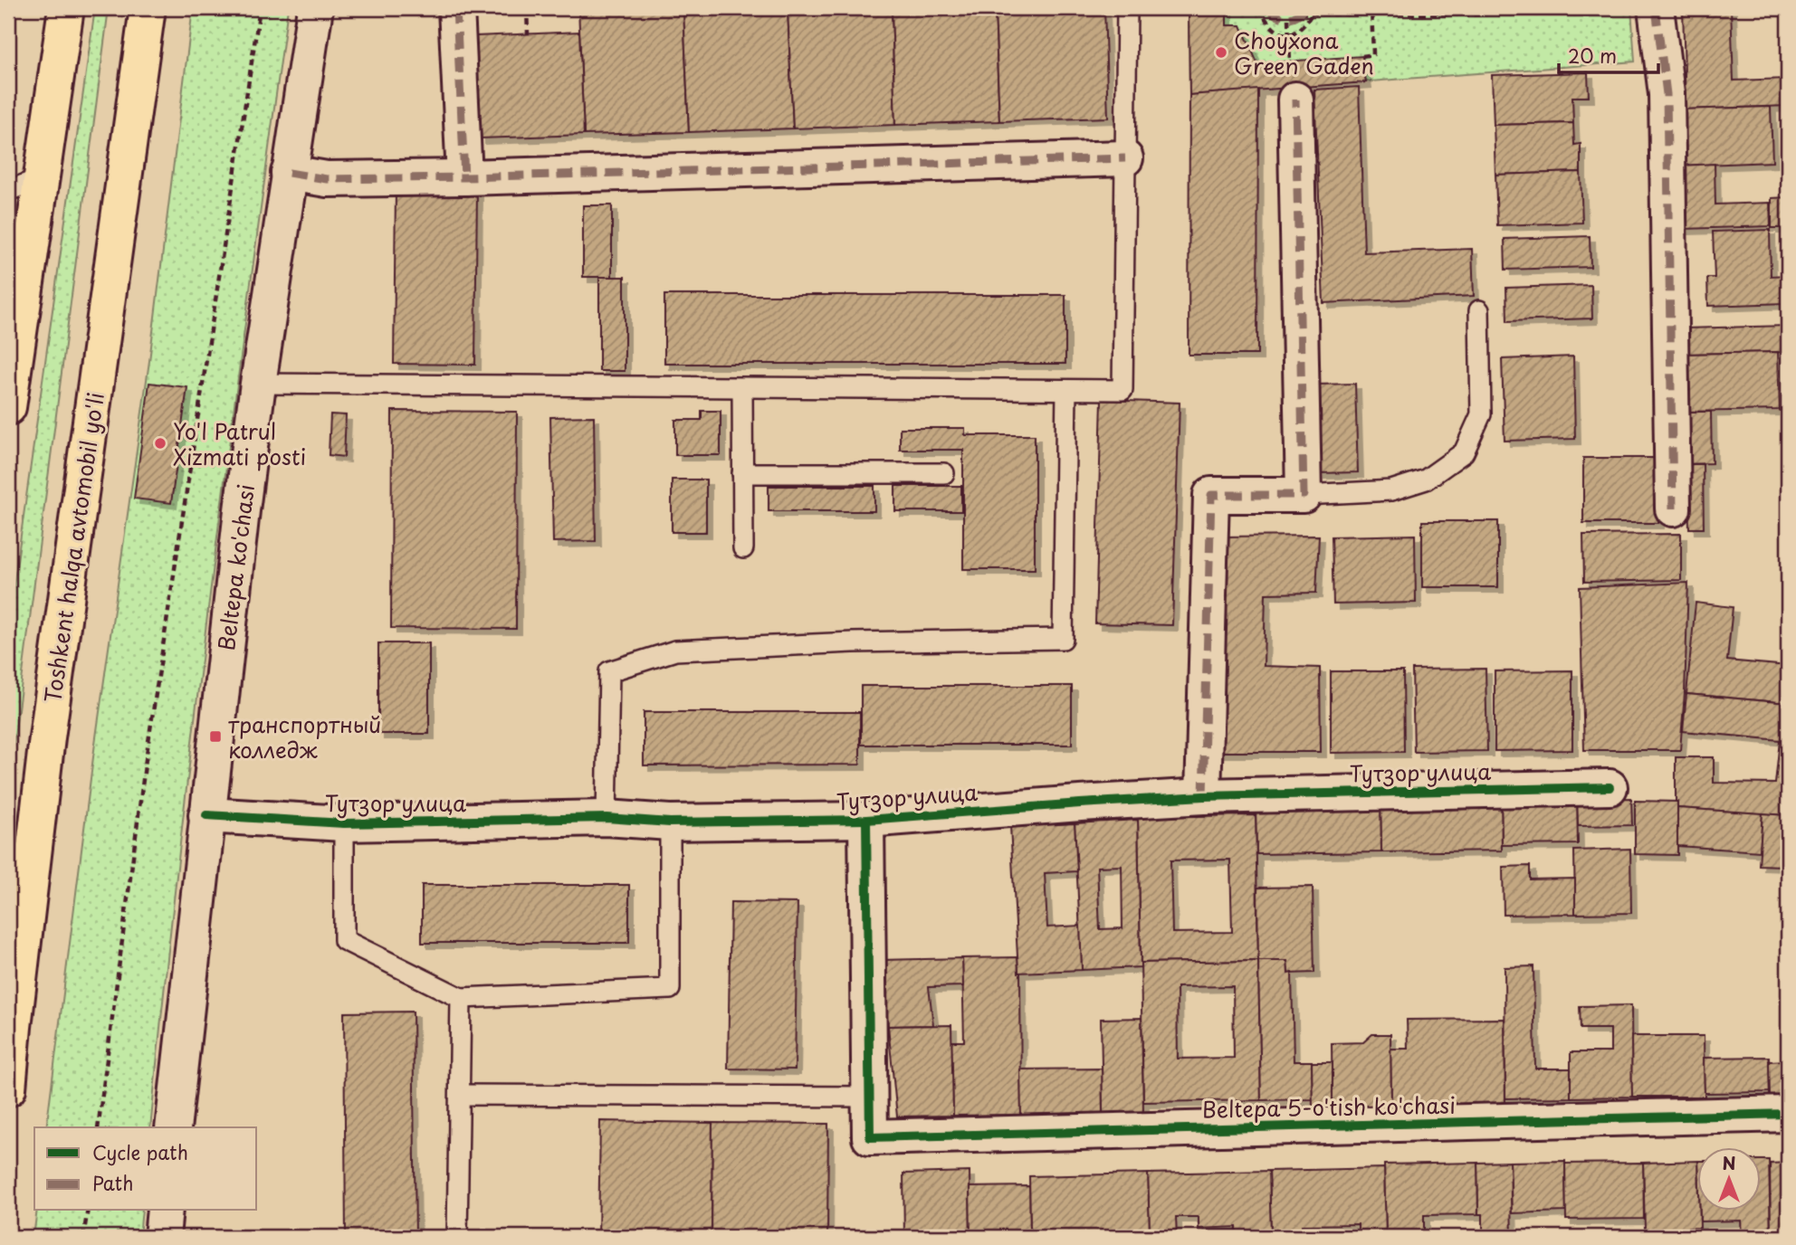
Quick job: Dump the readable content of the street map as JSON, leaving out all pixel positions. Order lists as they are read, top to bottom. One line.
{"streets":{"highway":["Toshkent halqa avtomobil yo'li"],"street":["Beltepa ko'chasi","Тутзор улица","Beltepa 5-o'tish ko'chasi"]},"crossings":[["Beltepa ko'chasi","Тутзор улица"]],"places":{"other":["Choyxona Green Gaden","Yo'l Patrul Xizmati posti"],"transit":["транспортный колледж"]},"legend":["Cycle path","Path"],"scale_bar":"20 m","north":"top"}
